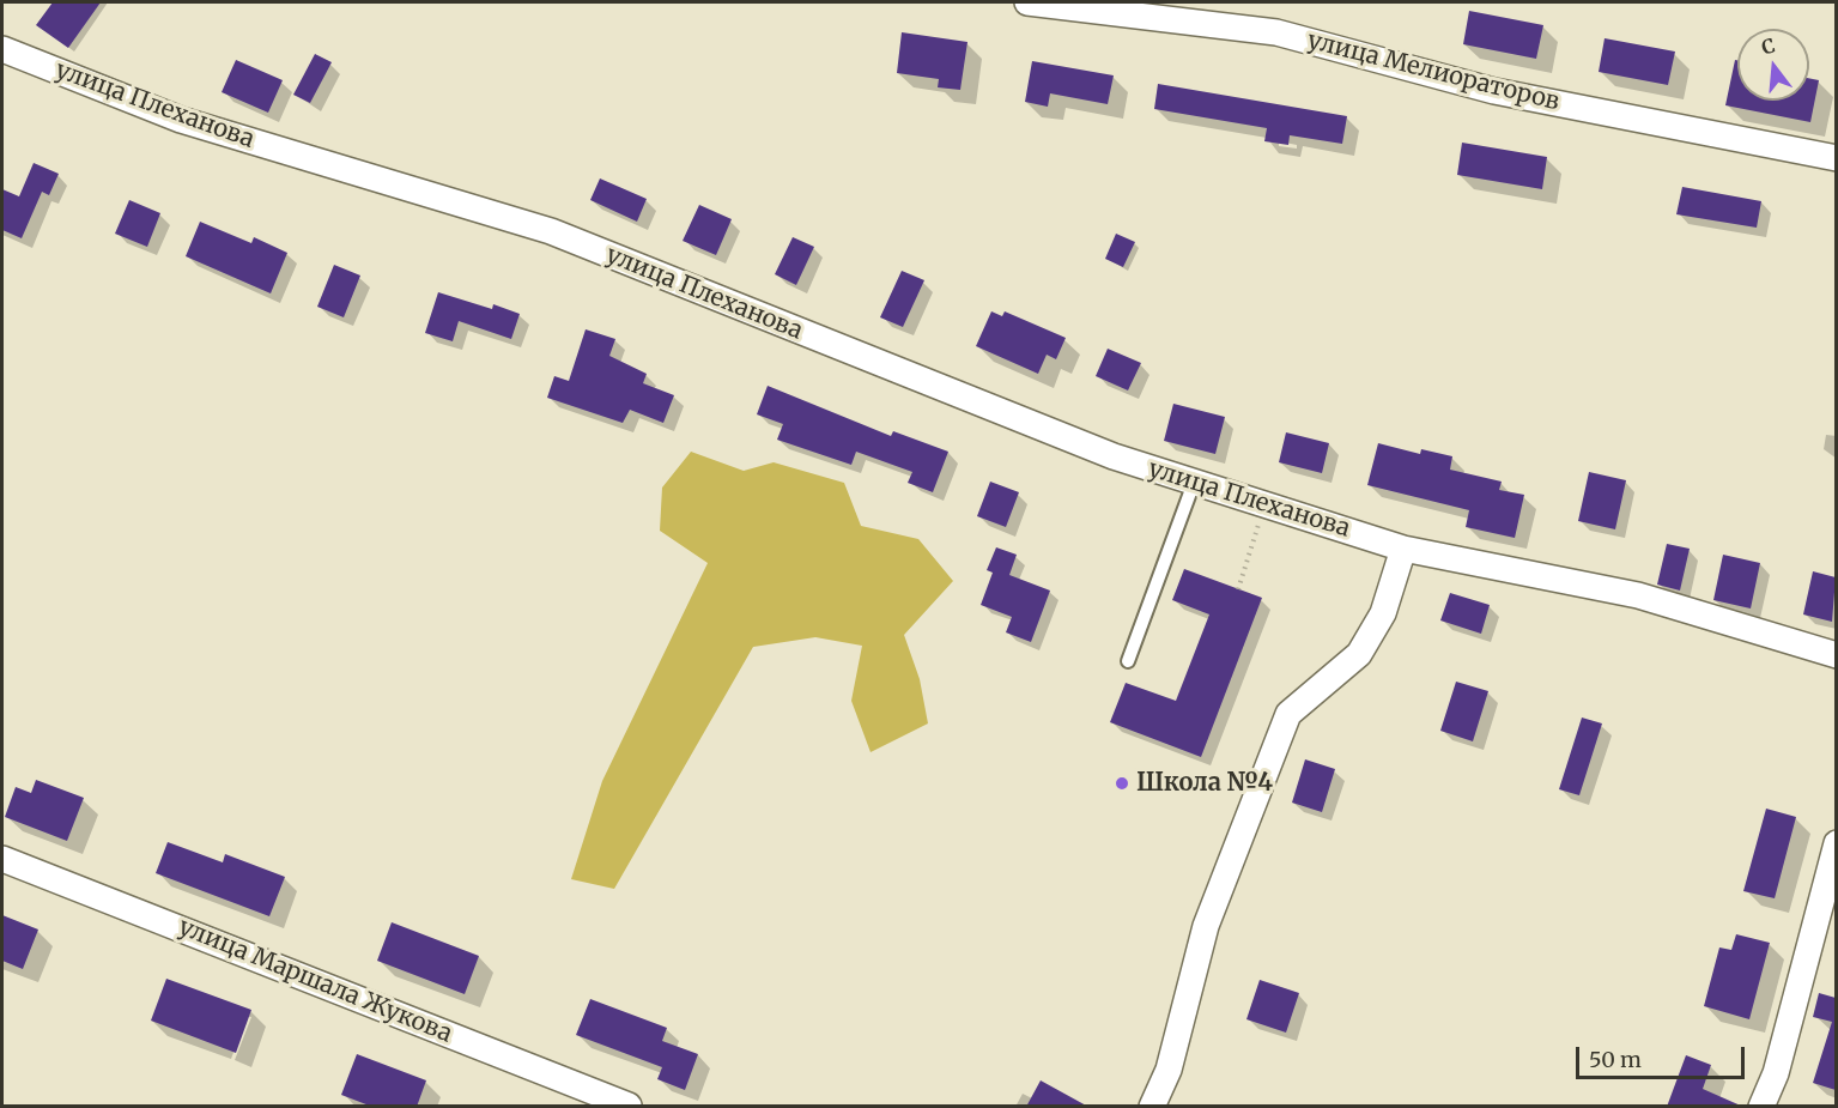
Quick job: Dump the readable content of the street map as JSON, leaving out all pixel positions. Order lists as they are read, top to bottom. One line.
{"streets":{"street":["улица Мелиораторов","улица Плеханова","улица Маршала Жукова"]},"places":["Школа №4"],"scale_bar":"50 m","north":"top"}
